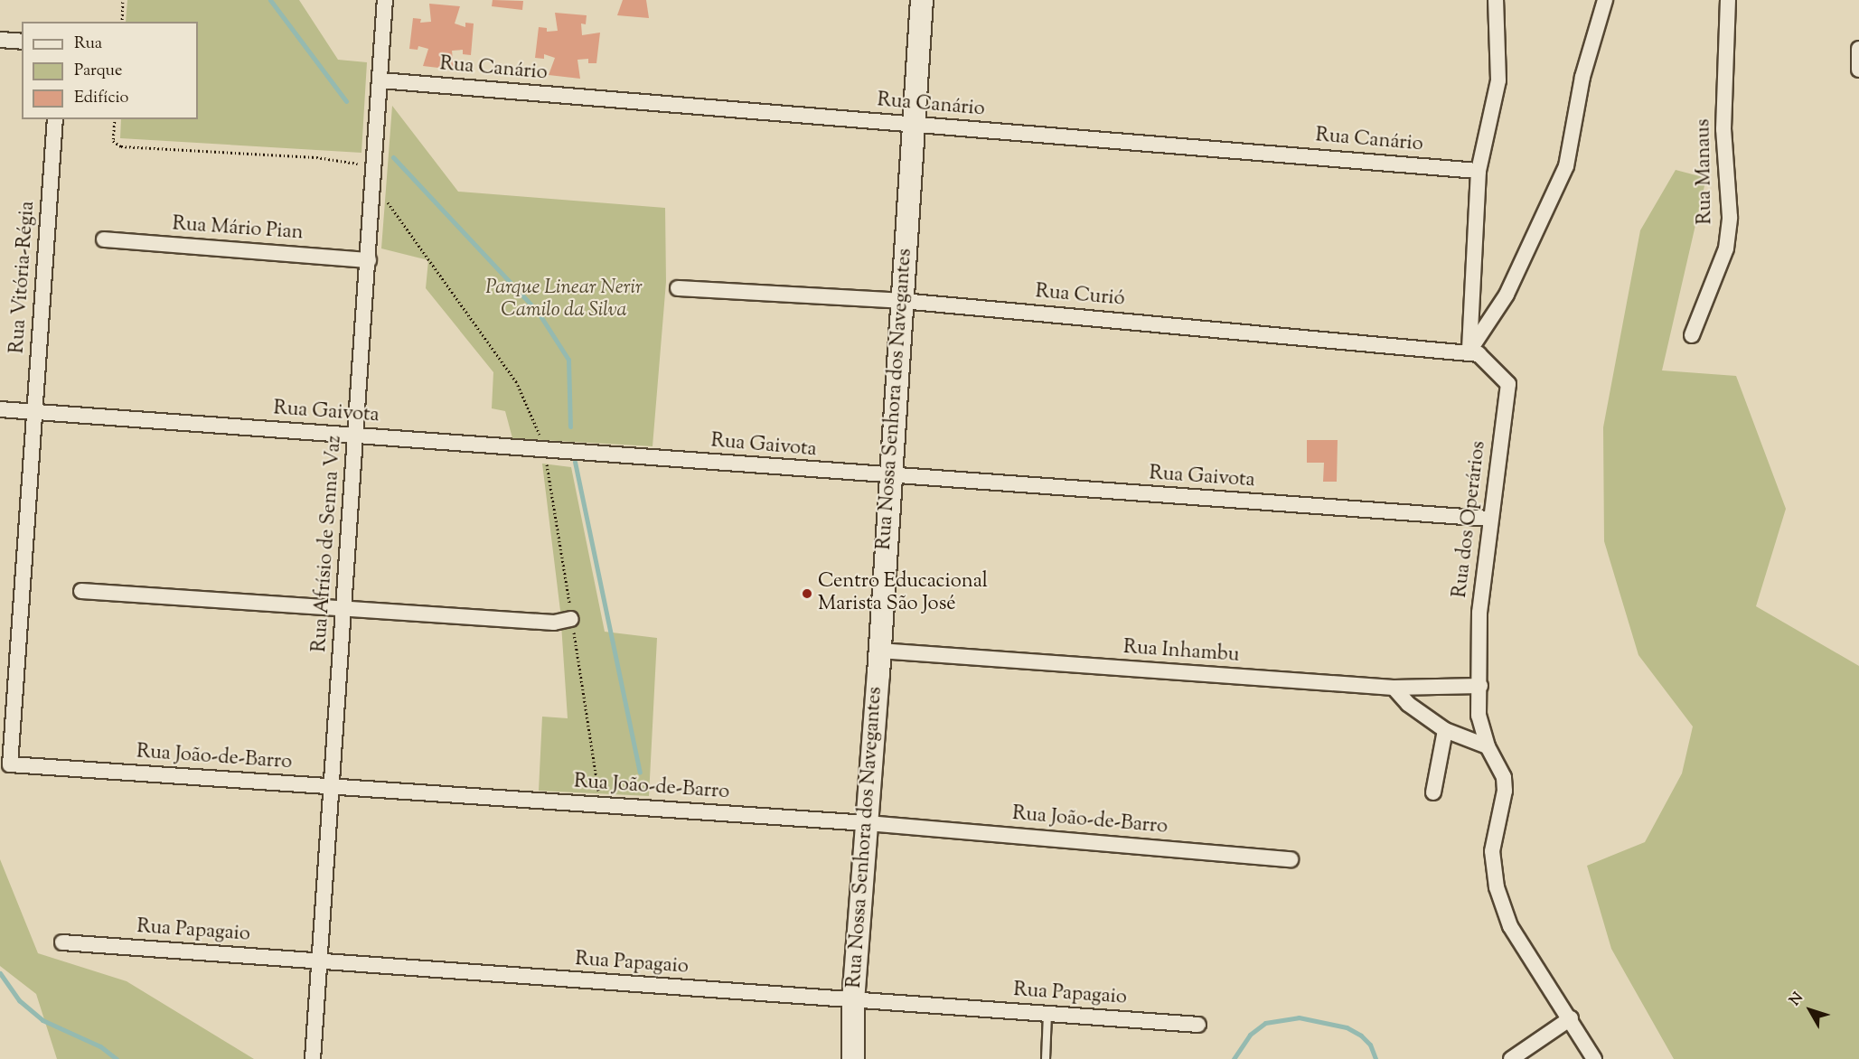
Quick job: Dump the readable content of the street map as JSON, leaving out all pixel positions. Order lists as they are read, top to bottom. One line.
{"streets":{"street":["Rua Canário","Rua Manaus","Rua Mário Pian","Rua Vitória-Régia","Rua Curió","Rua Nossa Senhora dos Navegantes","Rua Gaivota","Rua dos Operários","Rua Afrísio de Senna Vaz","Rua Inhambu","Rua João-de-Barro","Rua Papagaio"]},"crossings":[["Rua Canário","Rua Nossa Senhora dos Navegantes"],["Rua Canário","Rua Afrísio de Senna Vaz"],["Rua Mário Pian","Rua Afrísio de Senna Vaz"],["Rua Vitória-Régia","Rua Gaivota"],["Rua Vitória-Régia","Rua João-de-Barro"],["Rua Curió","Rua Nossa Senhora dos Navegantes"],["Rua Curió","Rua dos Operários"],["Rua Nossa Senhora dos Navegantes","Rua Gaivota"],["Rua Nossa Senhora dos Navegantes","Rua Inhambu"],["Rua Nossa Senhora dos Navegantes","Rua João-de-Barro"],["Rua Nossa Senhora dos Navegantes","Rua Papagaio"],["Rua Gaivota","Rua dos Operários"],["Rua Gaivota","Rua Afrísio de Senna Vaz"],["Rua dos Operários","Rua Inhambu"],["Rua Afrísio de Senna Vaz","Rua João-de-Barro"],["Rua Afrísio de Senna Vaz","Rua Papagaio"]],"parks":["Parque Linear Nerir Camilo da Silva"],"places":["Centro Educacional Marista São José"],"legend":["Rua","Parque","Edifício"],"north":"top left"}
